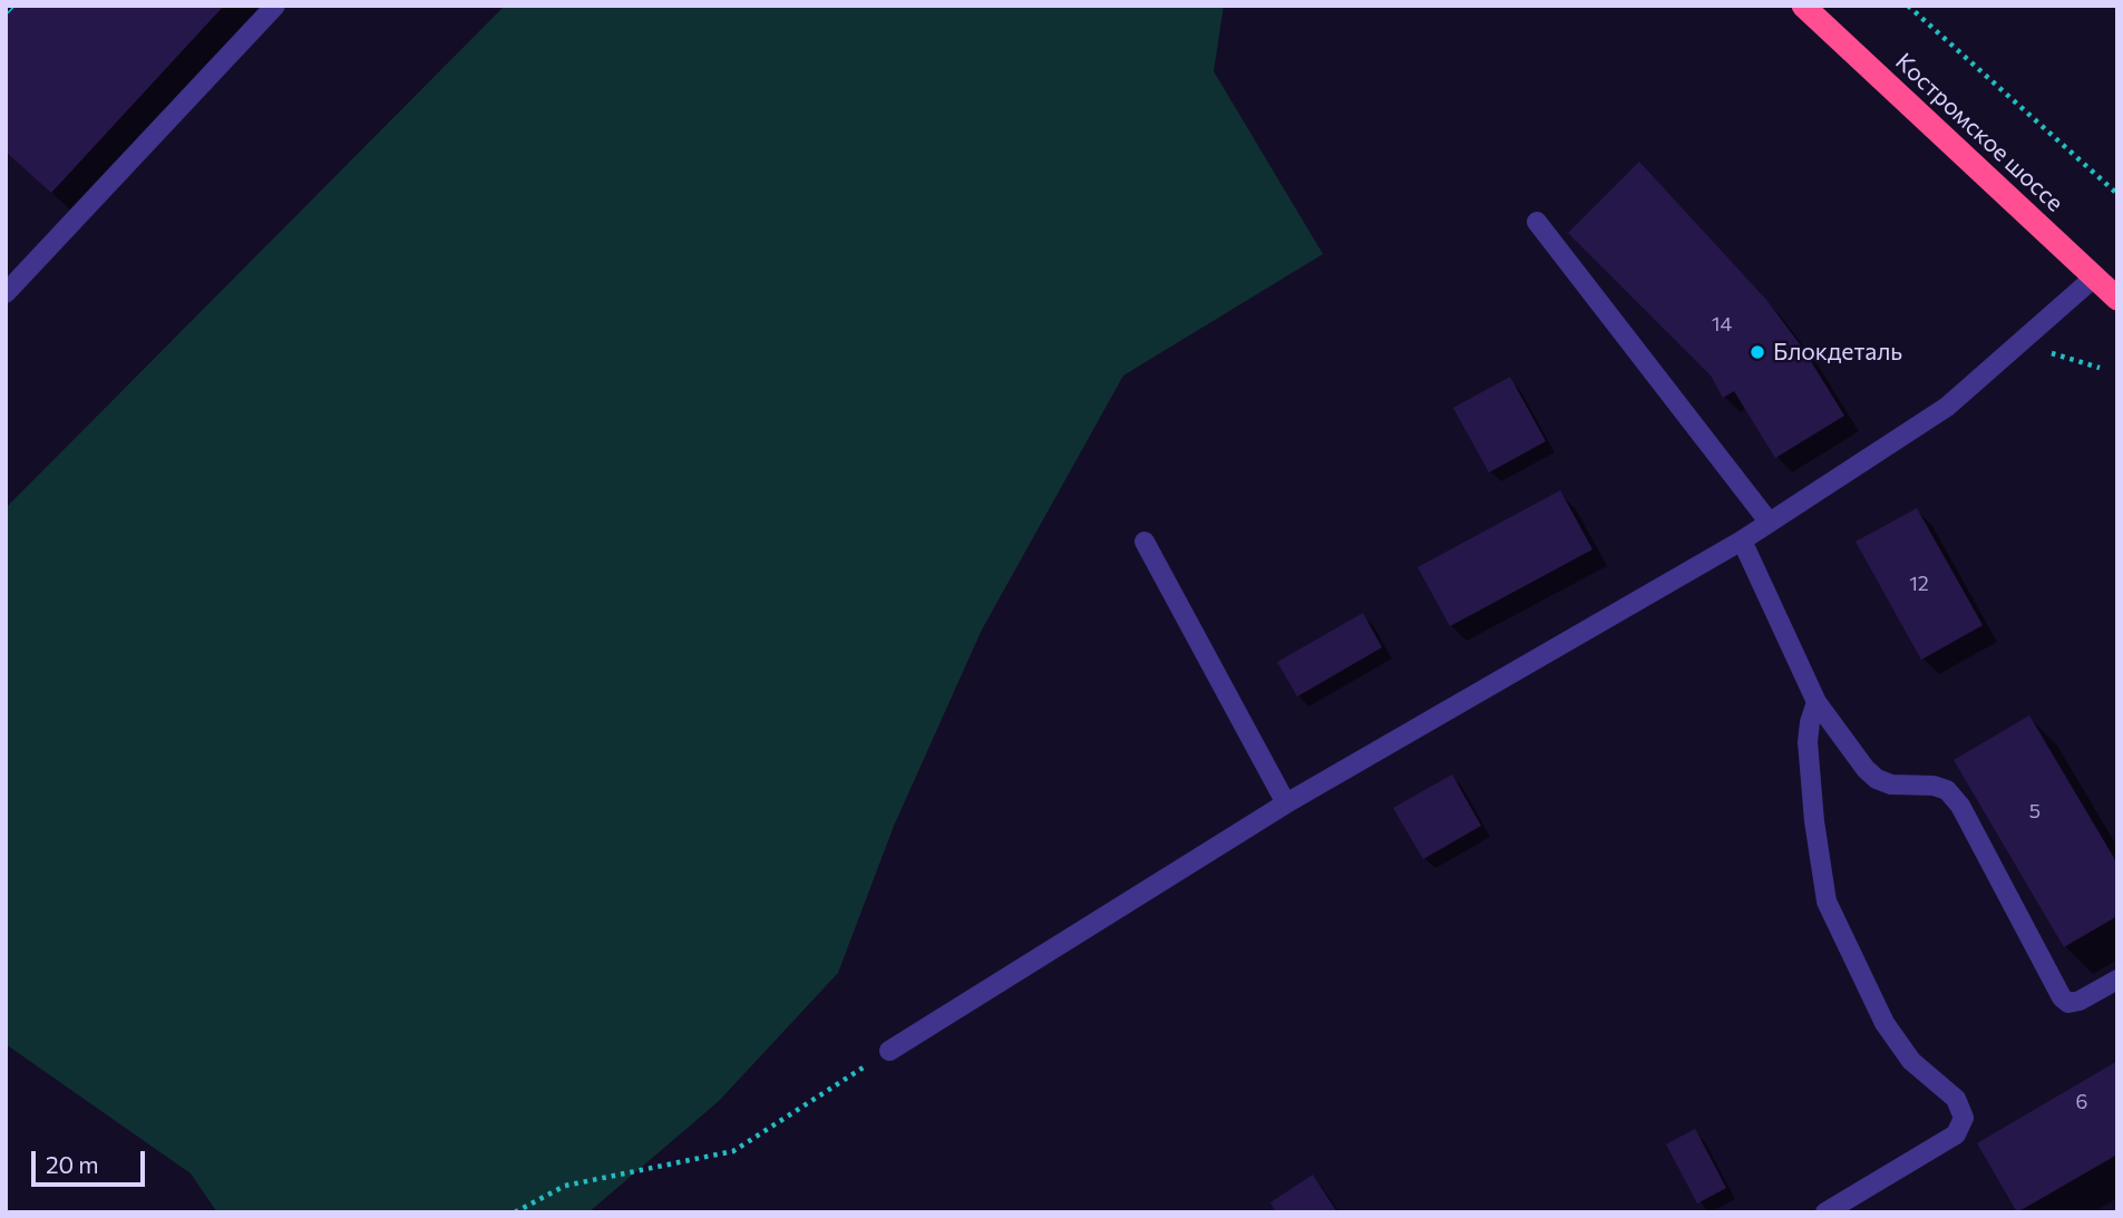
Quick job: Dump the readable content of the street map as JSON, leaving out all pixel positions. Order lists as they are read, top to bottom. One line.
{"streets":{"highway":["Костромское шоссе"]},"places":["Блокдеталь"],"house_numbers":["14","12","5","6"],"scale_bar":"20 m"}
